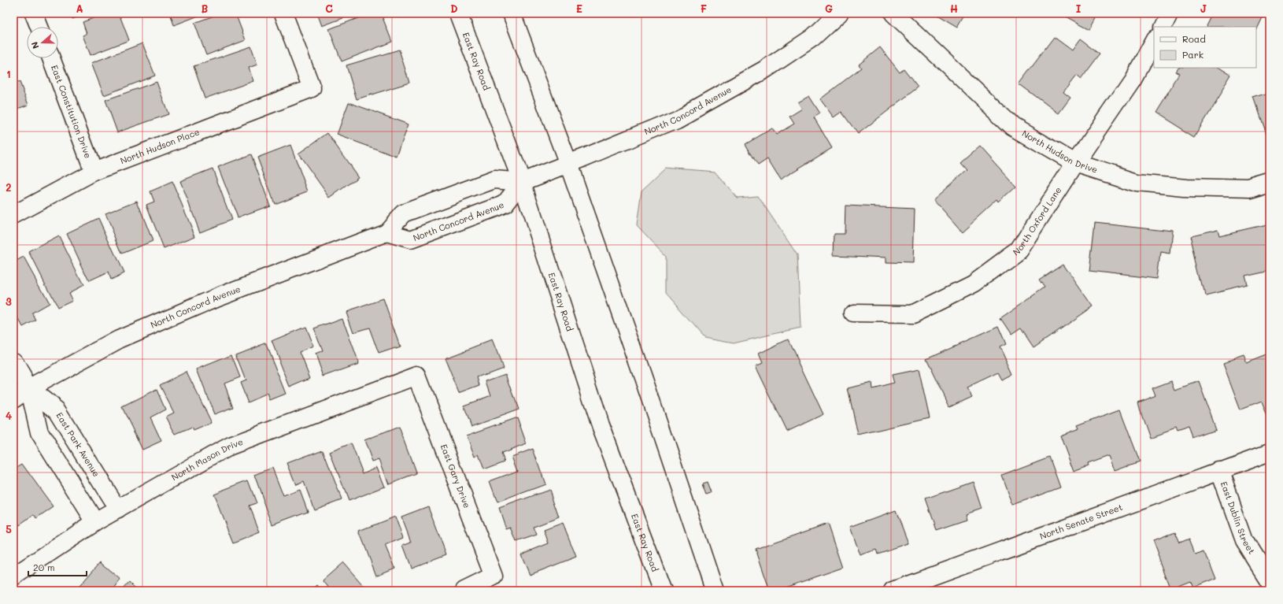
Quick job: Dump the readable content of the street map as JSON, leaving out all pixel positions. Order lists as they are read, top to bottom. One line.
{"streets":{"street":["East Ray Road","North Concord Avenue","East Constitution Drive","North Hudson Place","North Hudson Drive","North Oxford Lane","East Park Avenue","North Mason Drive","East Gary Drive","East Dublin Street","North Senate Street"]},"crossings":[["East Ray Road","North Concord Avenue"],["North Concord Avenue","East Park Avenue"],["East Constitution Drive","North Hudson Place"],["North Hudson Drive","North Oxford Lane"],["East Park Avenue","North Mason Drive"],["North Mason Drive","East Gary Drive"],["East Dublin Street","North Senate Street"]],"legend":["Road","Park"],"scale_bar":"20 m","north":"left","grid":{"columns":["A","B","C","D","E","F","G","H","I","J"],"rows":["1","2","3","4","5"]}}
